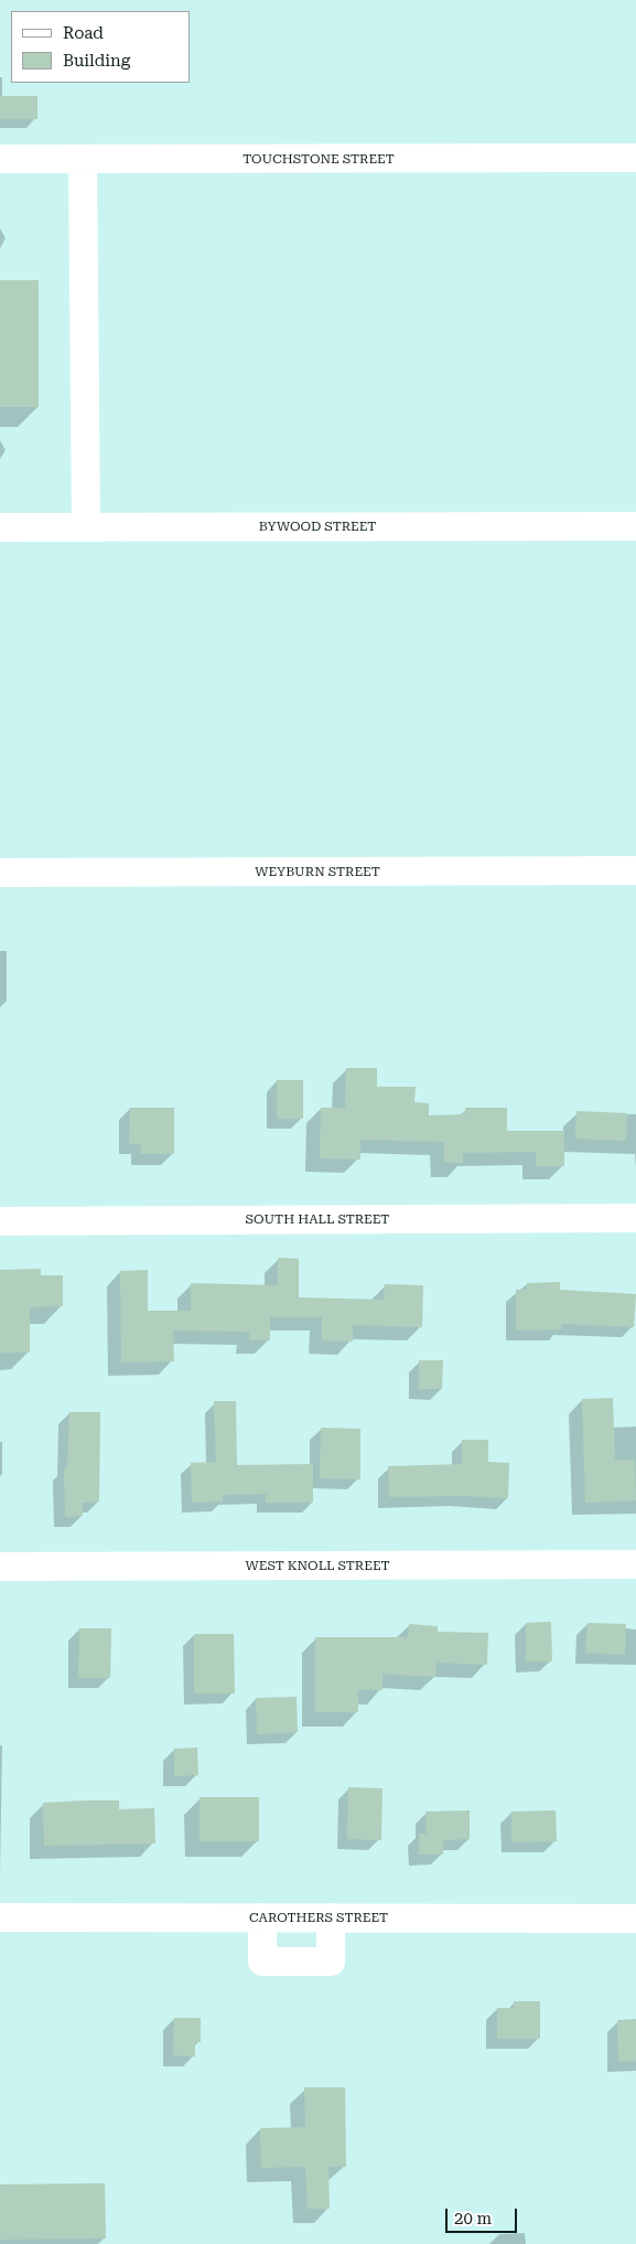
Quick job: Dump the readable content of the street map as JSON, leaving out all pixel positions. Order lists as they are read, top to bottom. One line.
{"streets":{"street":["TOUCHSTONE STREET","BYWOOD STREET","WEYBURN STREET","SOUTH HALL STREET","WEST KNOLL STREET","CAROTHERS STREET"]},"legend":["Road","Building"],"scale_bar":"20 m"}
